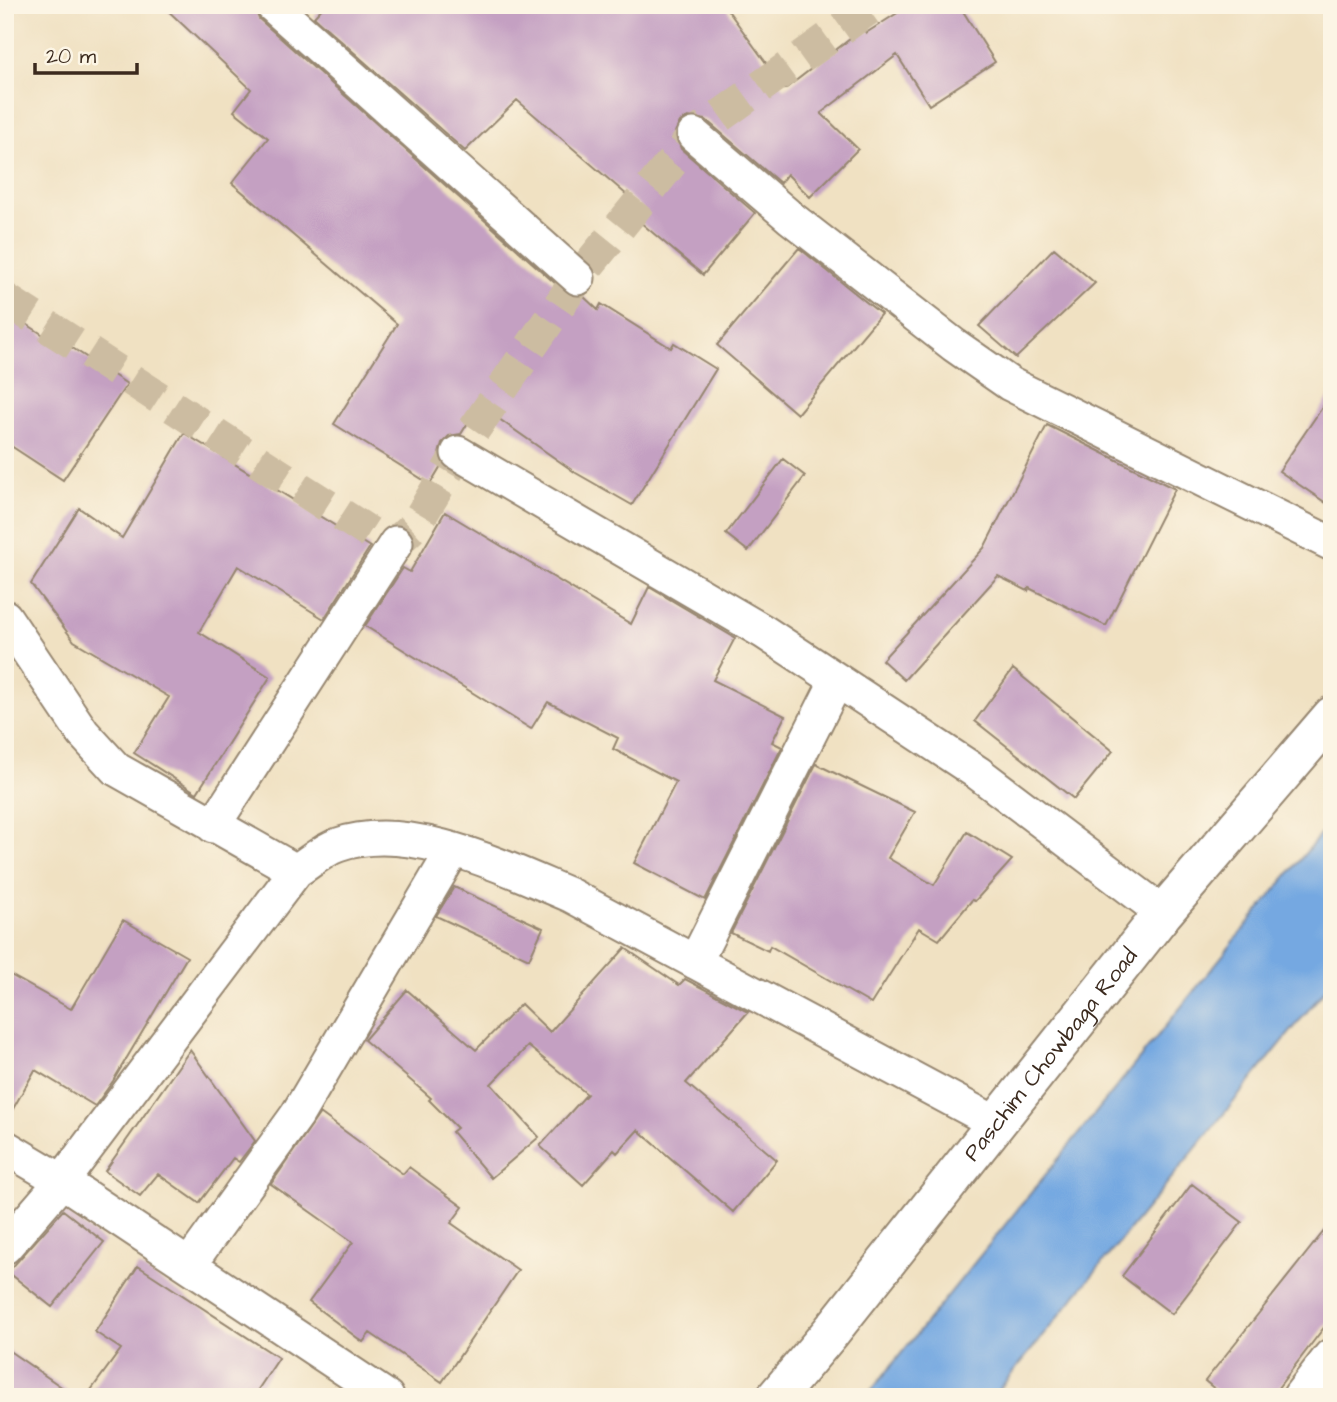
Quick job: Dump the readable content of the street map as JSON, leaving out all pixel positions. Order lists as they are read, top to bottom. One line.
{"streets":{"street":["Paschim Chowbaga Road"]},"scale_bar":"20 m"}
